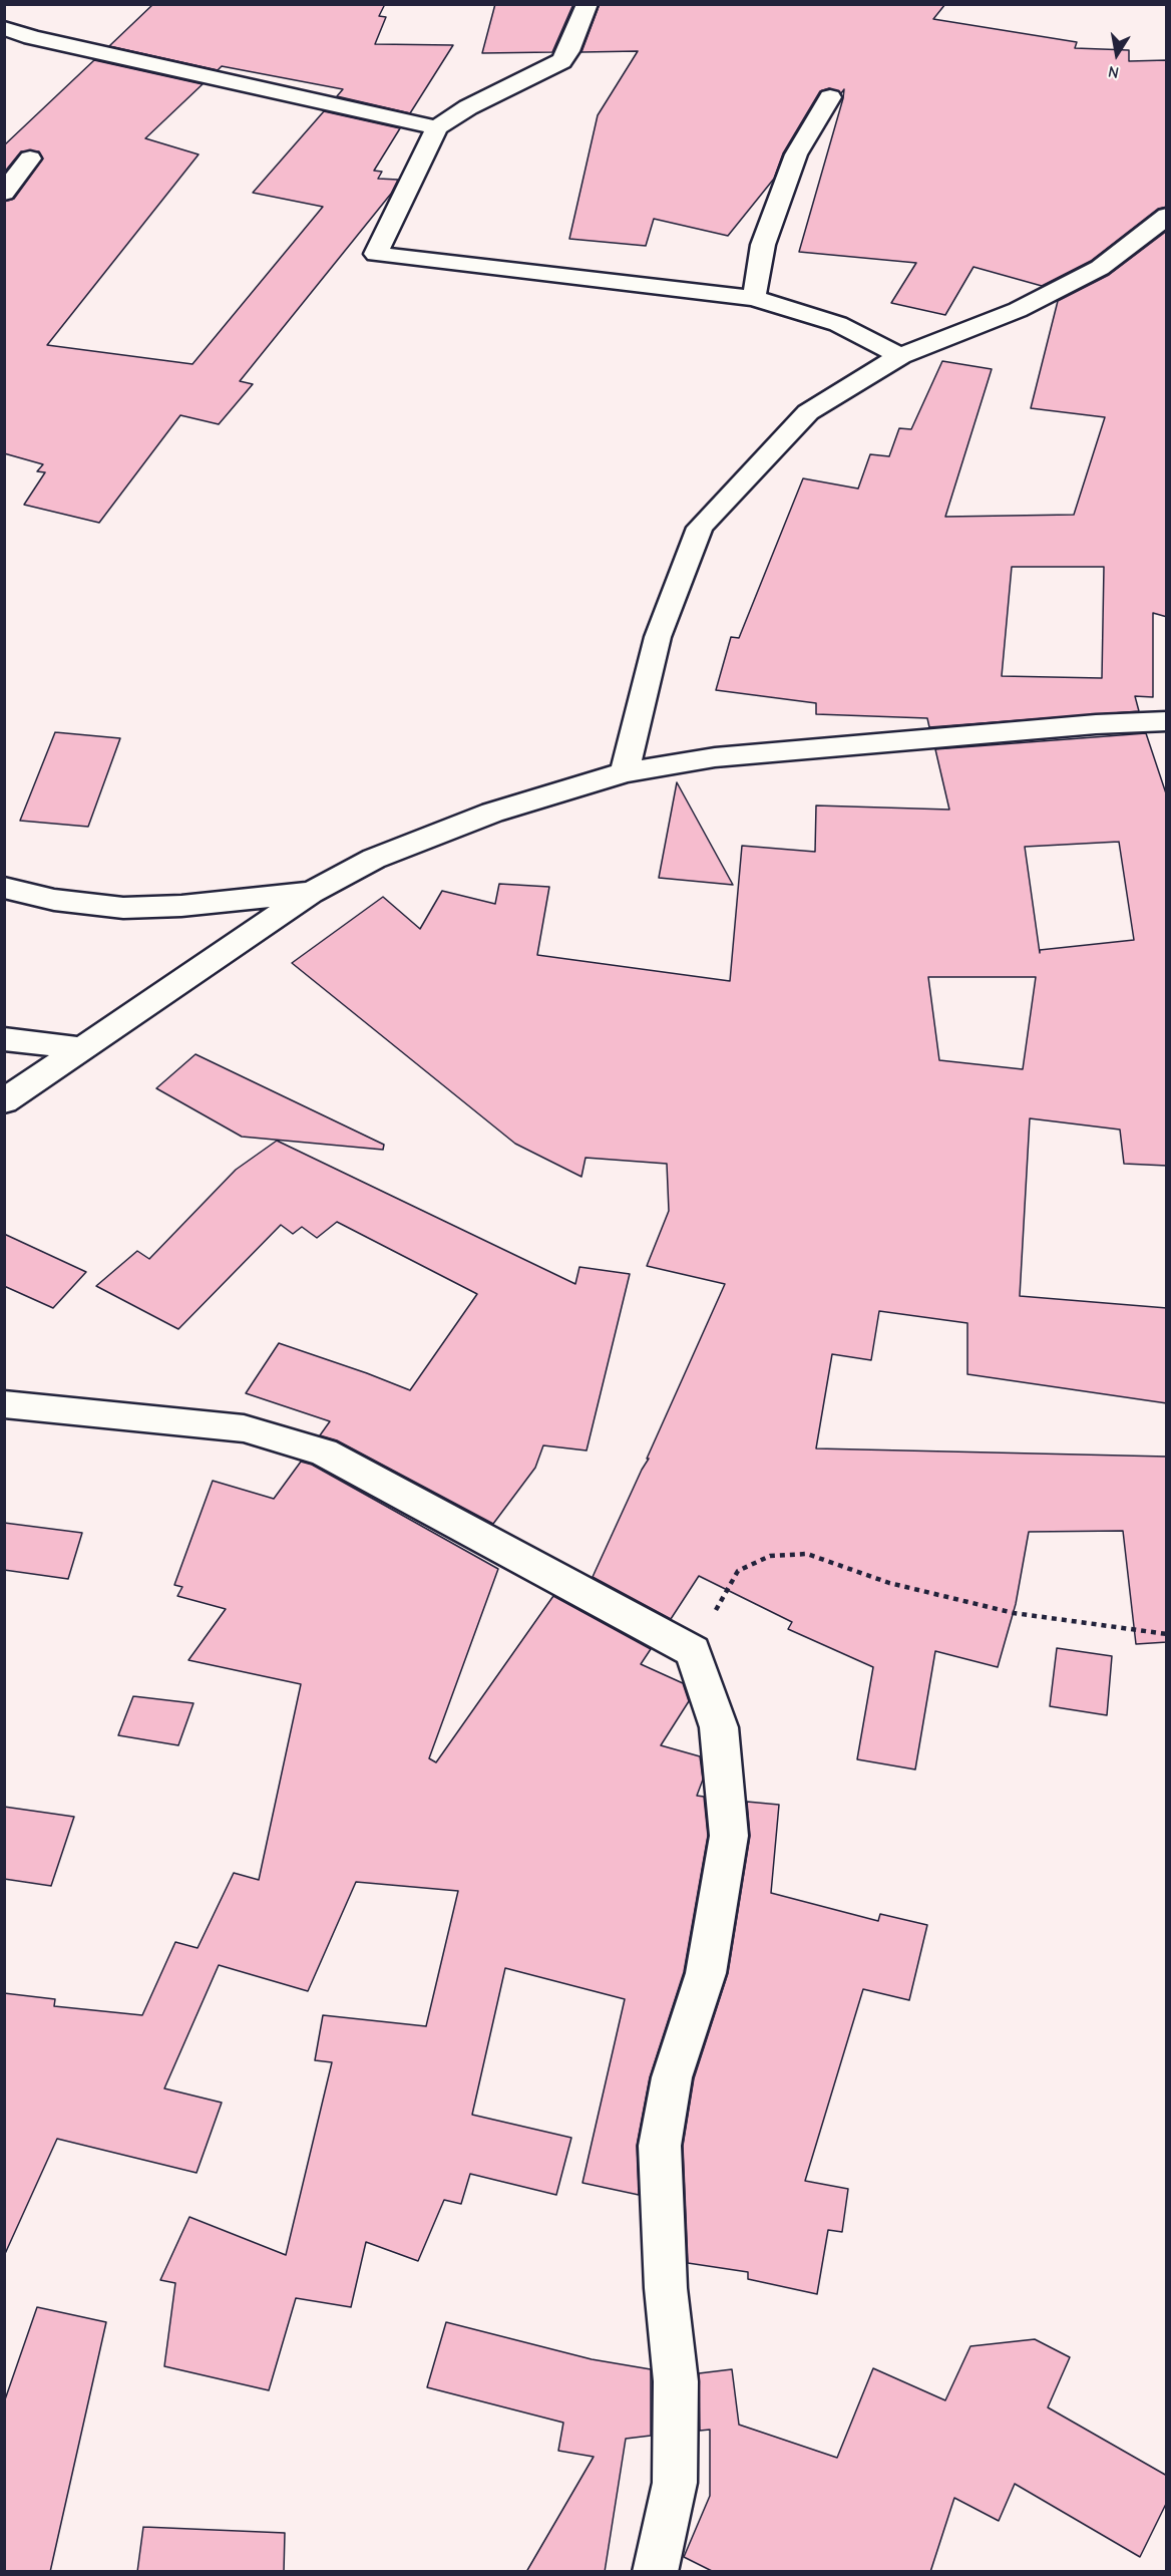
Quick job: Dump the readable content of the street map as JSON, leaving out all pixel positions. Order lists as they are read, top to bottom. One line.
{"north":"bottom"}
